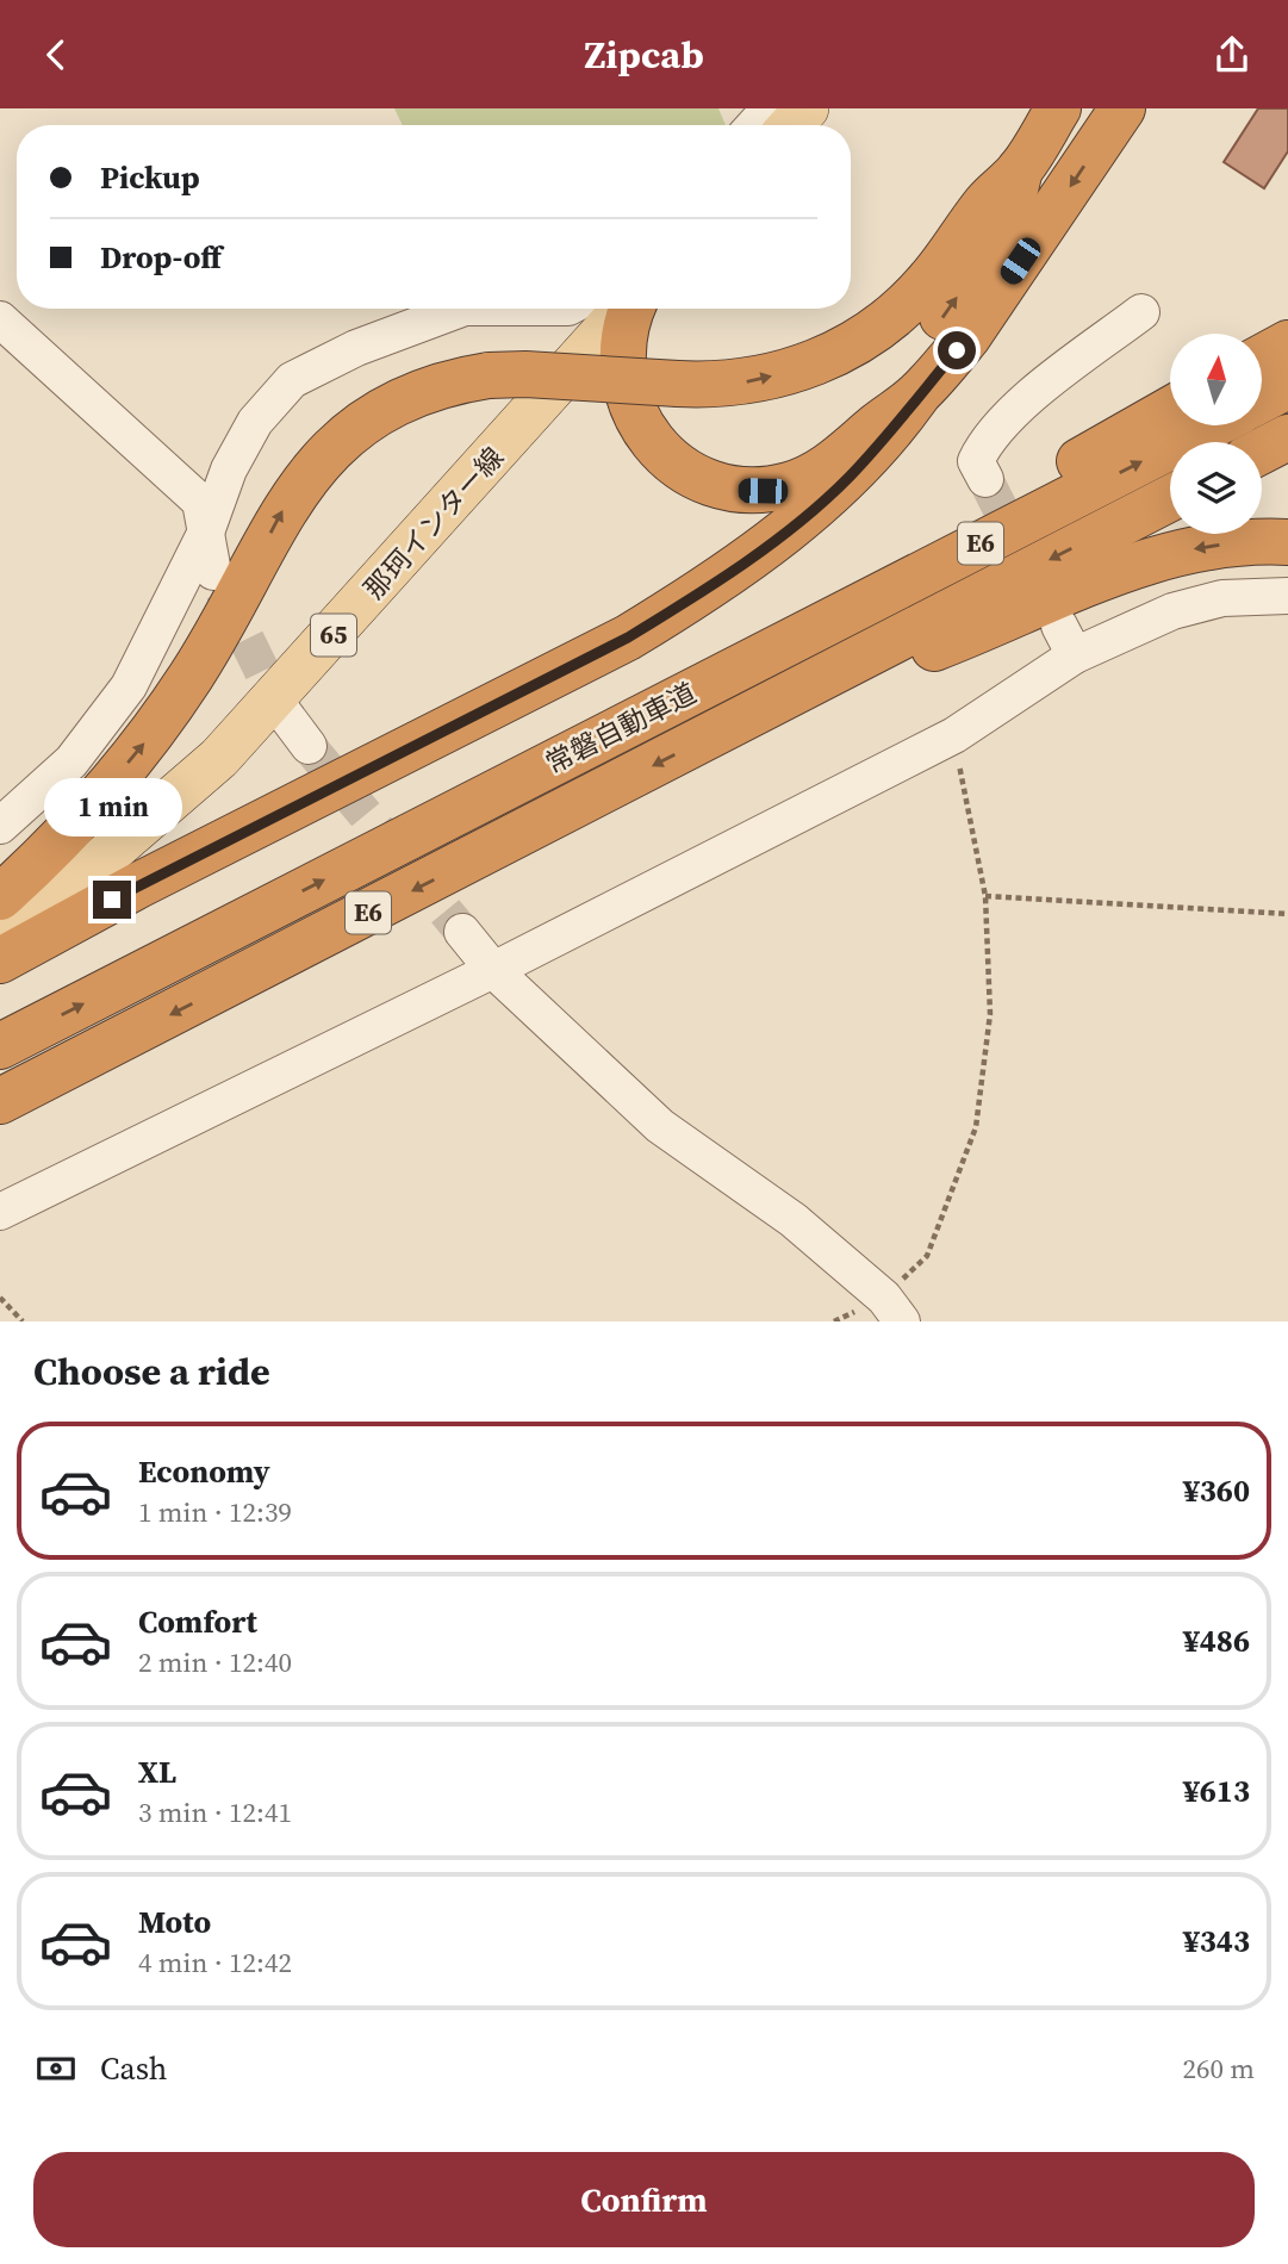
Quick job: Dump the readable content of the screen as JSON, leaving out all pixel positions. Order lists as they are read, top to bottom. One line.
{"streets":{"highway":["E6","常磐自動車道"],"main road":["那珂インター線","65"]},"north":"top","page":{"header":"Zipcab","banner":["Pickup","Drop-off"],"bubble":"1 min","heading":"Choose a ride","list":[{"name":"Economy","note":"1 min · 12:39","value":"¥360"},{"name":"Comfort","note":"2 min · 12:40","value":"¥486"},{"name":"XL","note":"3 min · 12:41","value":"¥613"},{"name":"Moto","note":"4 min · 12:42","value":"¥343"}],"pay":["Cash","260 m"],"buttons":"Confirm"}}
